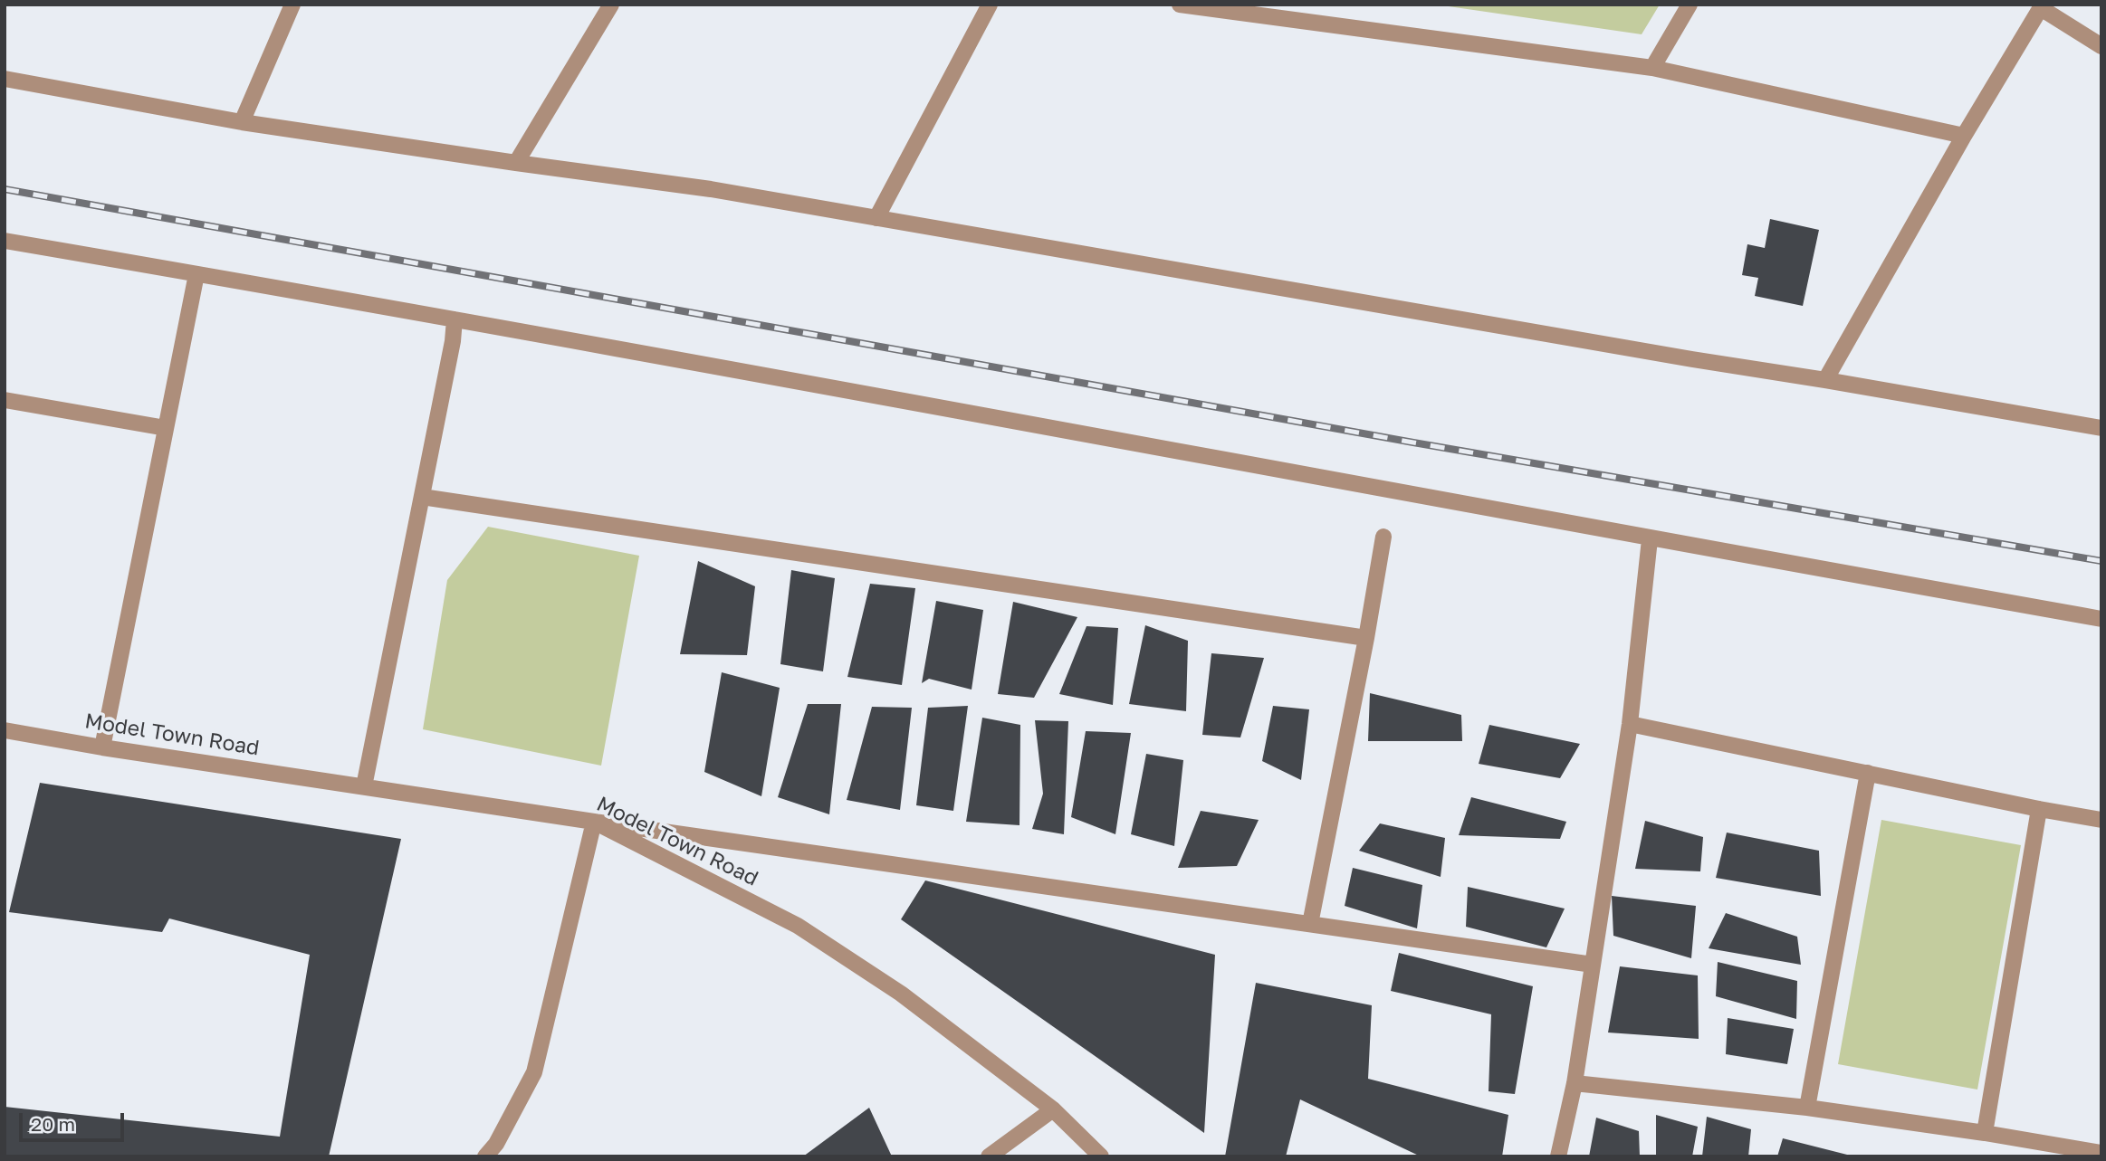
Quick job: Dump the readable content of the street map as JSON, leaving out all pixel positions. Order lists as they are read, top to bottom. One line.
{"streets":{"street":["Model Town Road"]},"scale_bar":"20 m"}
